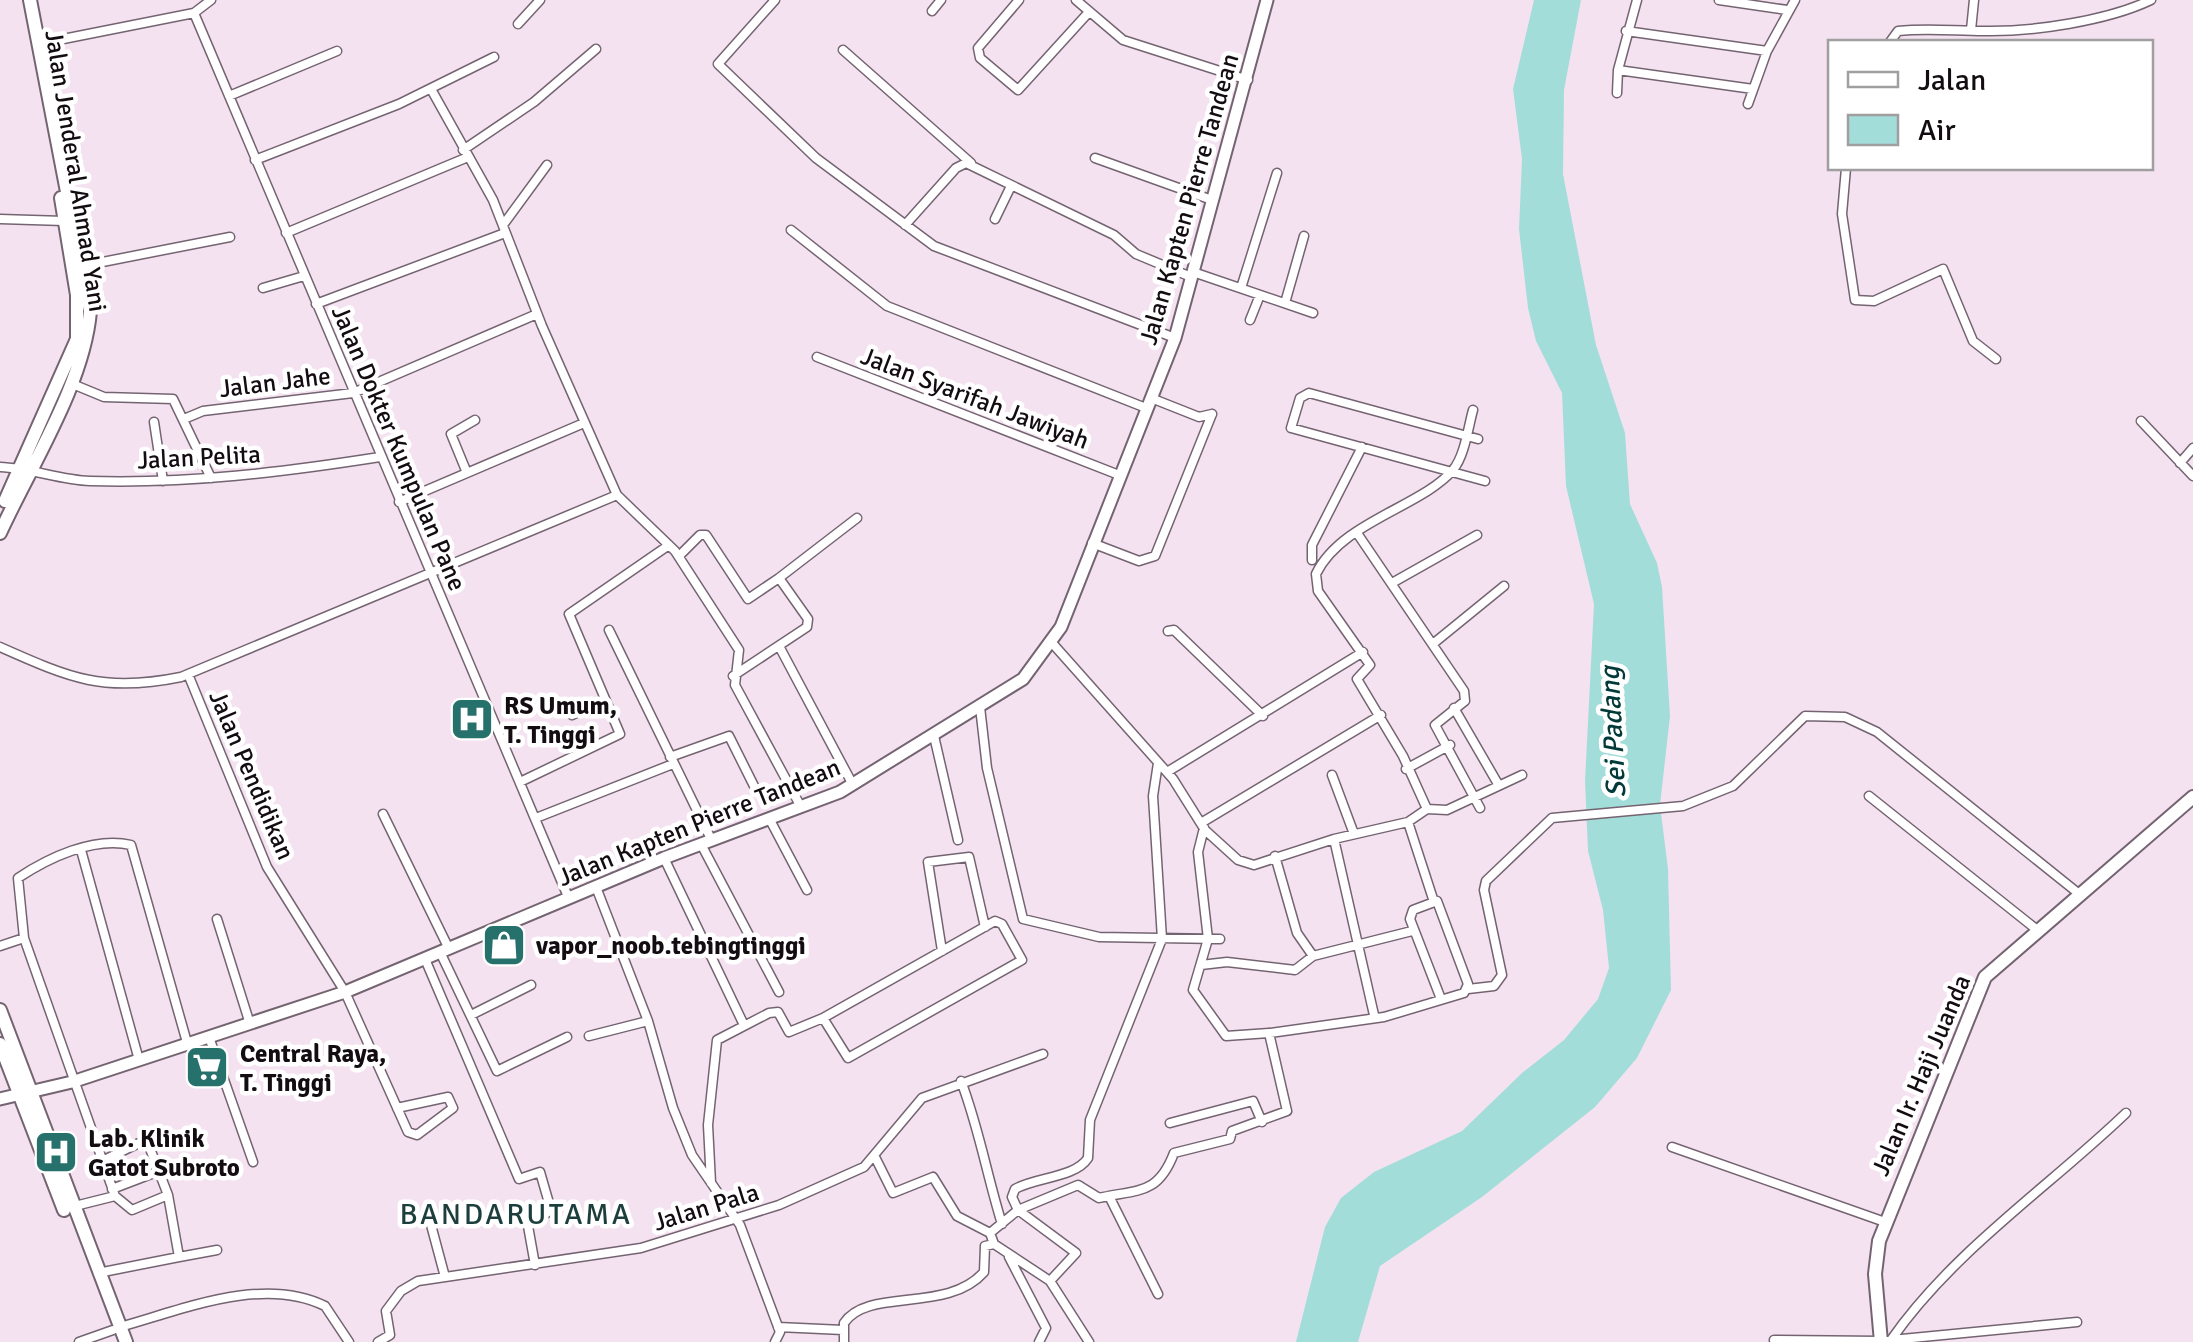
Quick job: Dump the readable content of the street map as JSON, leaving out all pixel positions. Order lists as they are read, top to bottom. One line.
{"streets":{"main road":["Jalan Jenderal Ahmad Yani","Jalan Kapten Pierre Tandean","Jalan Ir. Haji Juanda"],"street":["Jalan Jahe","Jalan Syarifah Jawiyah","Jalan Dokter Kumpulan Pane","Jalan Pelita","Jalan Pendidikan","Jalan Pala"]},"crossings":[["Jalan Jenderal Ahmad Yani","Jalan Pelita"],["Jalan Kapten Pierre Tandean","Jalan Syarifah Jawiyah"],["Jalan Kapten Pierre Tandean","Jalan Dokter Kumpulan Pane"],["Jalan Kapten Pierre Tandean","Jalan Pendidikan"],["Jalan Jahe","Jalan Dokter Kumpulan Pane"],["Jalan Dokter Kumpulan Pane","Jalan Pelita"]],"districts":["BANDARUTAMA"],"water":["Sei Padang"],"places":{"hospital":["RS Umum, T. Tinggi","Lab. Klinik Gatot Subroto"],"shop":["vapor_noob.tebingtinggi"],"supermarket":["Central Raya, T. Tinggi"]},"legend":["Jalan","Air"]}
